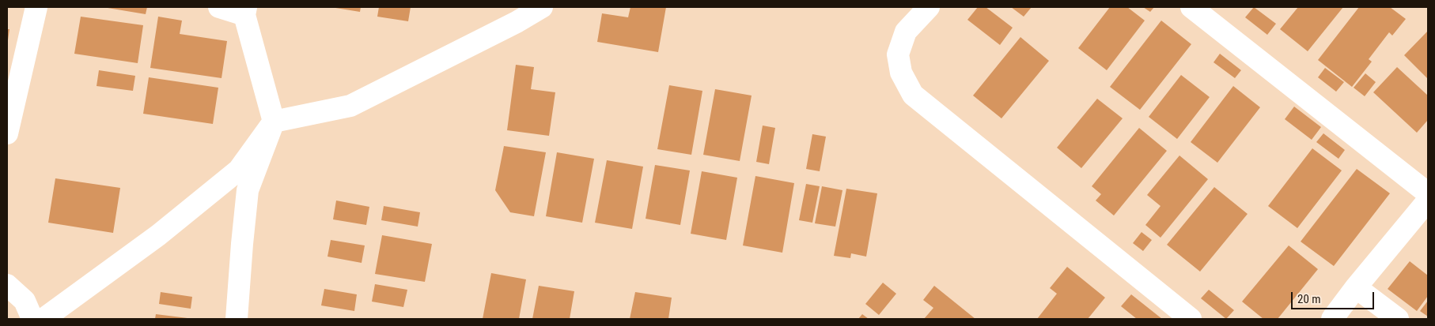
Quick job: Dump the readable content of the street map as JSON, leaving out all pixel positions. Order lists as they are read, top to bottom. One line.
{"scale_bar":"20 m"}
